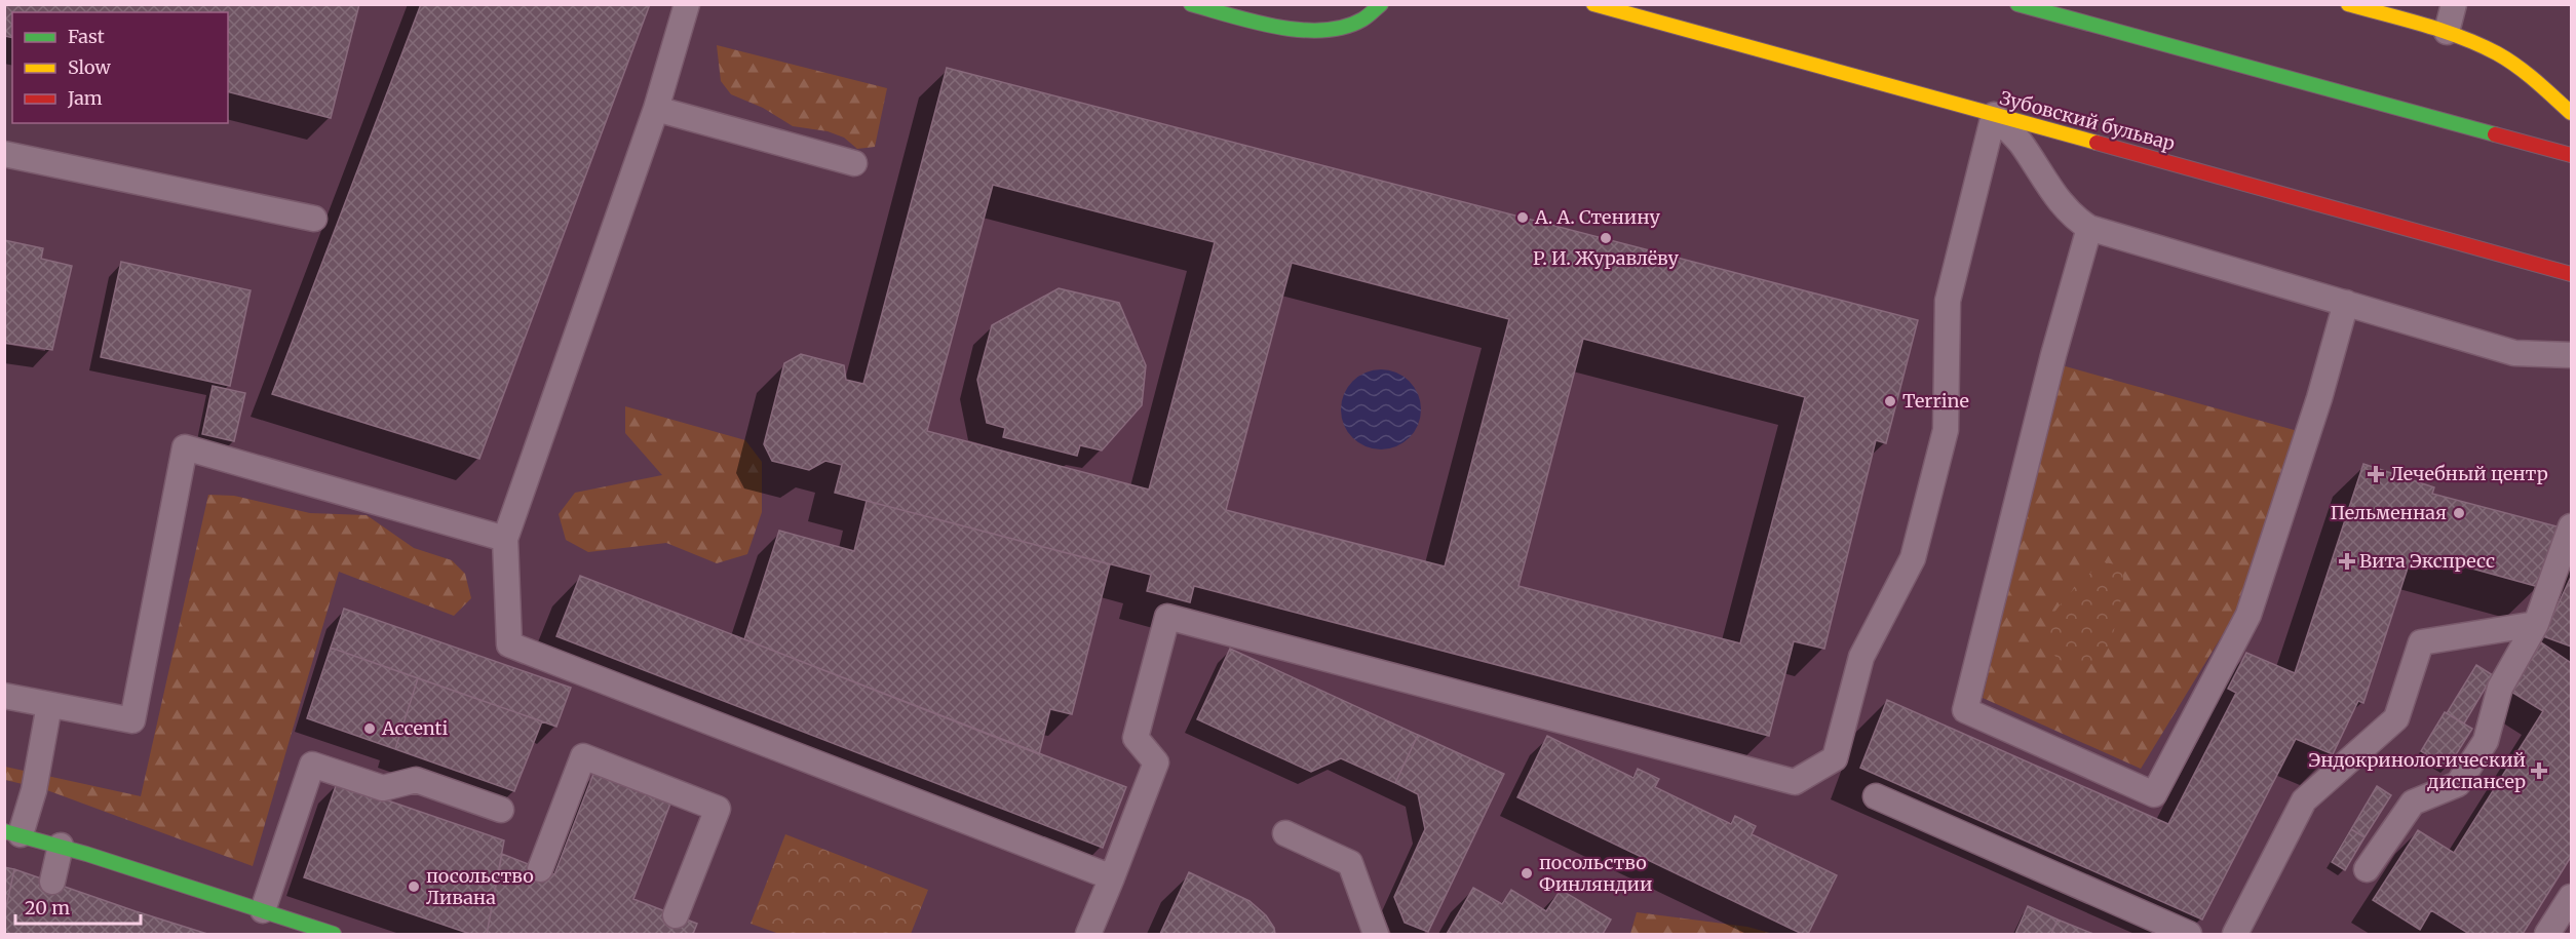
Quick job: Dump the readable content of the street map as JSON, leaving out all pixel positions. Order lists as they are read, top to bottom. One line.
{"streets":{"main road":["Зубовский бульвар"]},"places":{"other":["А. А. Стенину","Р. И. Журавлёву","Terrine","Пельменная","Accenti","посольство Финляндии","посольство Ливана"],"health":["Лечебный центр","Вита Экспресс","Эндокринологический диспансер"]},"legend":["Fast","Slow","Jam"],"scale_bar":"20 m"}
